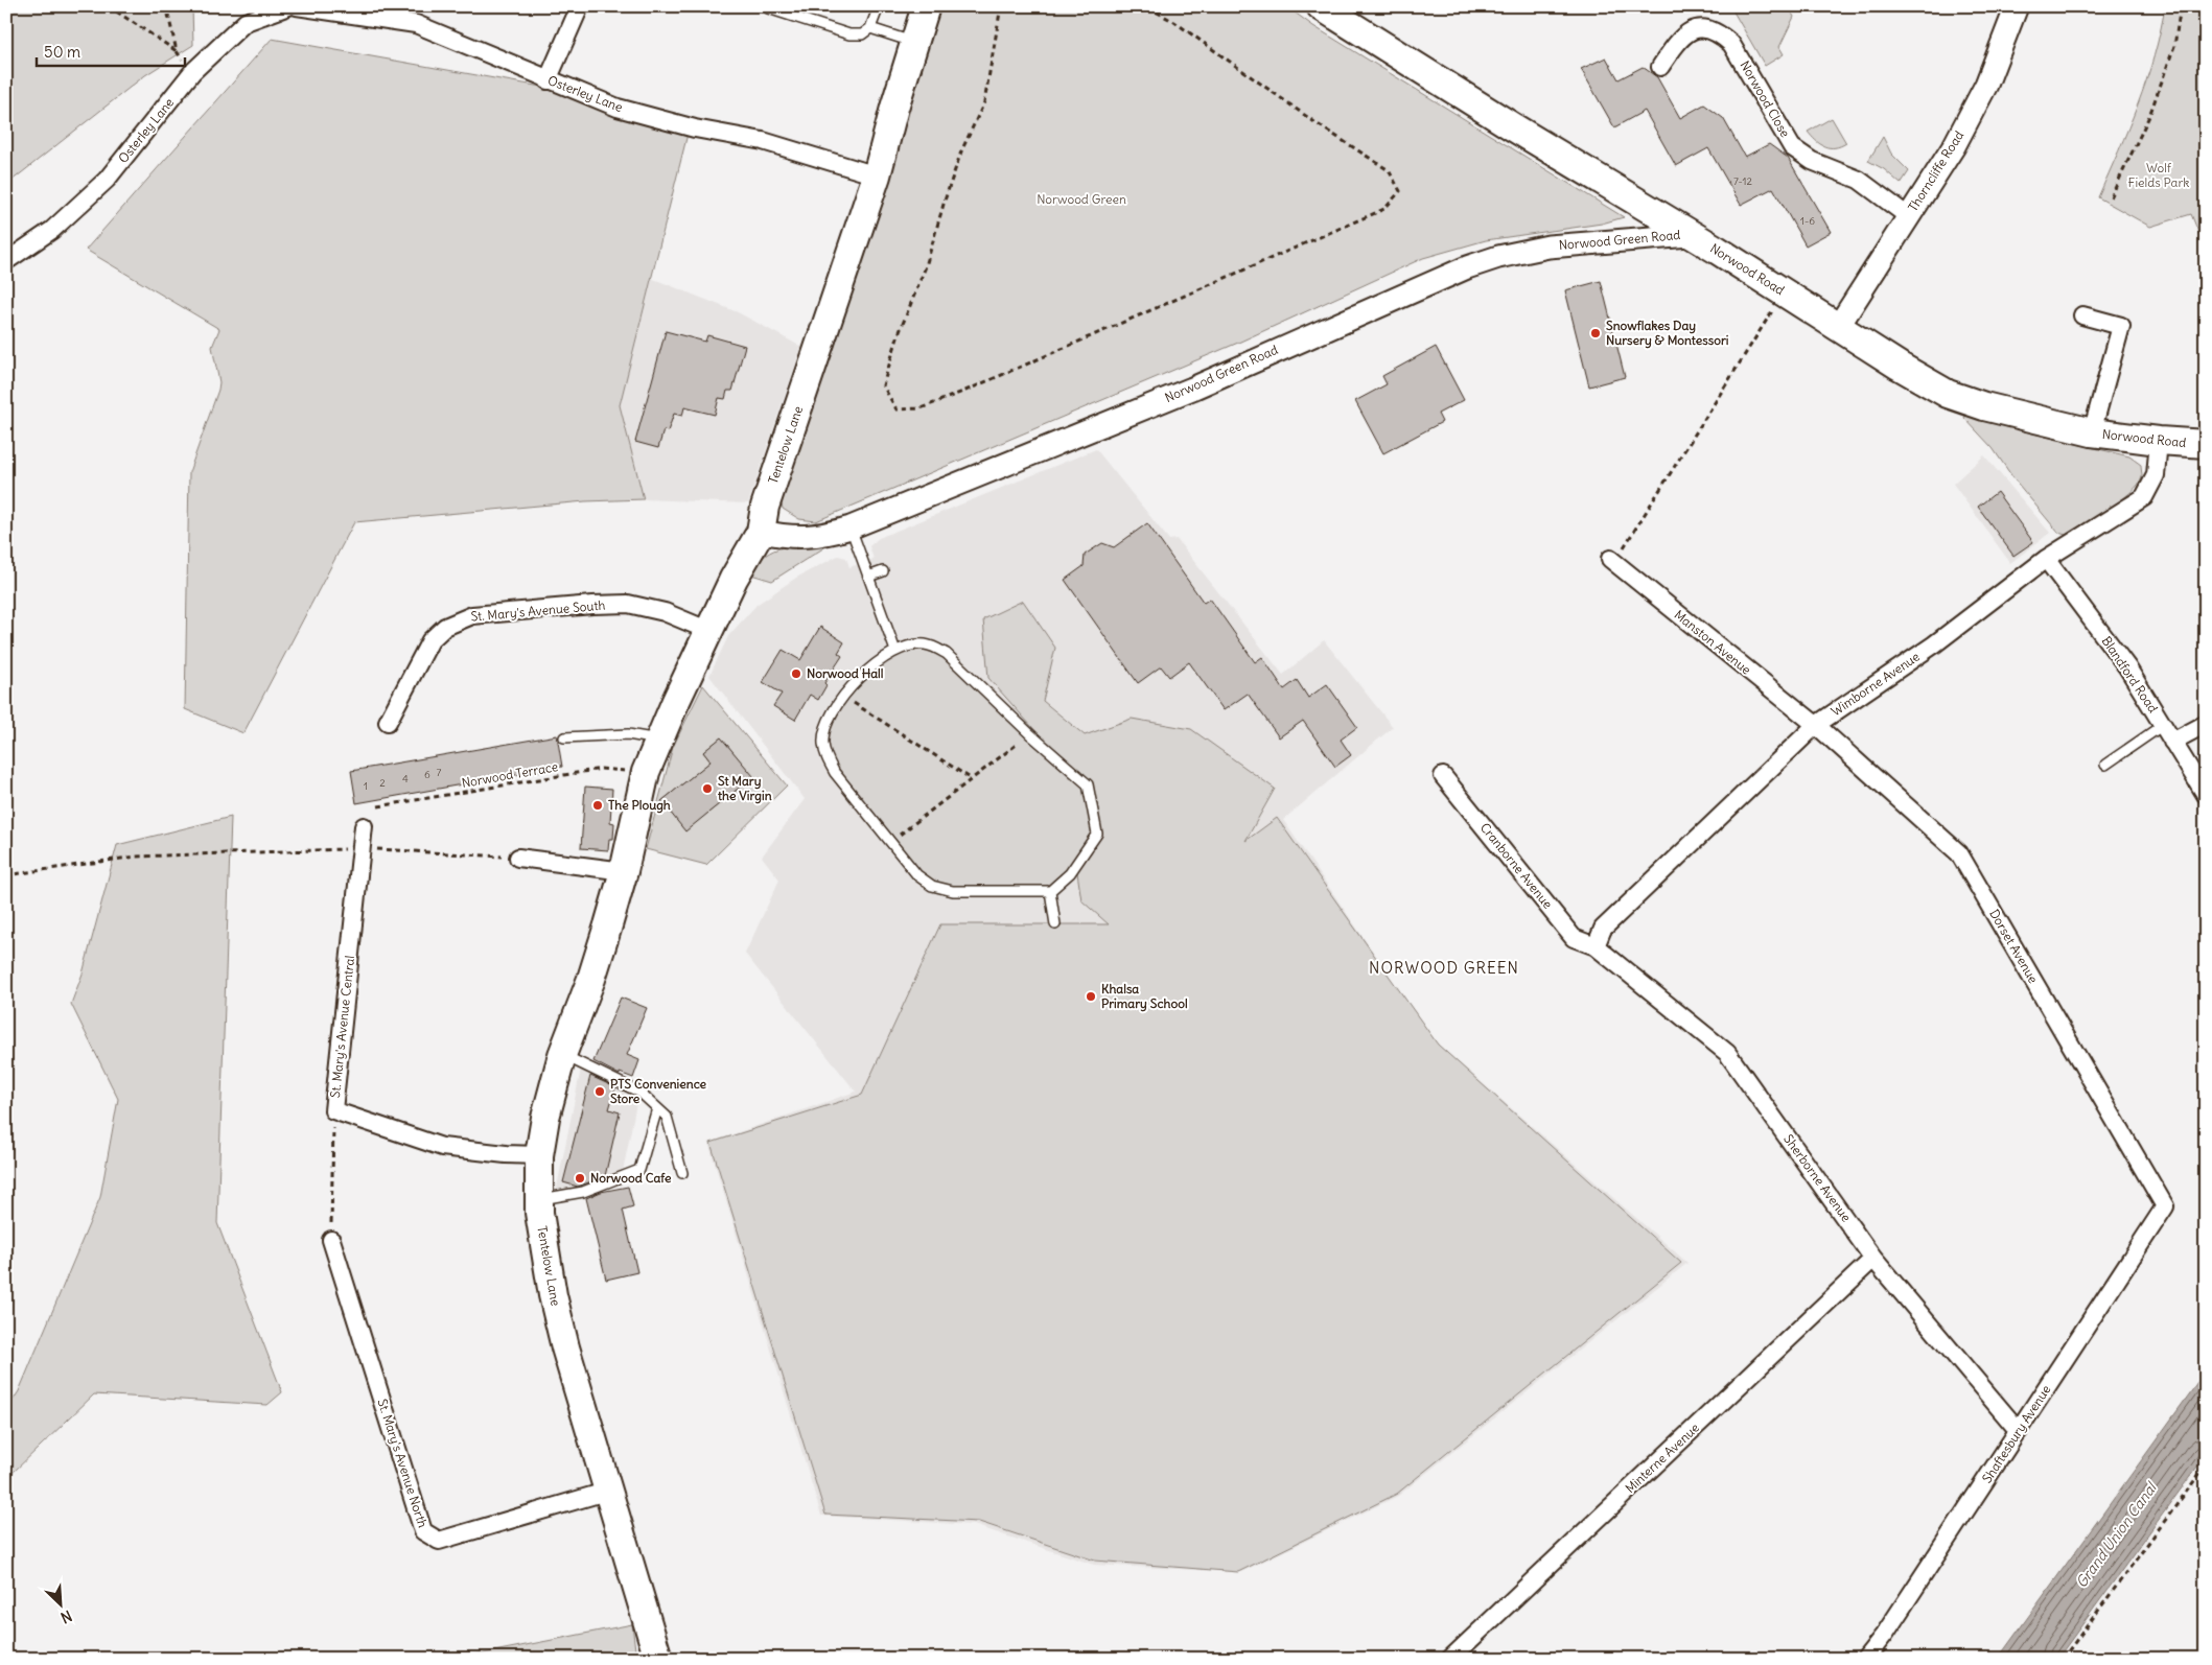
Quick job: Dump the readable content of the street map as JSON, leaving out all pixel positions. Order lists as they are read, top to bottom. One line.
{"streets":{"main road":["Norwood Road","Tentelow Lane"],"street":["Osterley Lane","Norwood Close","Thorncliffe Road","Norwood Green Road","St. Mary's Avenue South","Manston Avenue","Blandford Road","Wimborne Avenue","Cranborne Avenue","Dorset Avenue","St. Mary's Avenue Central","Sherborne Avenue","Shaftesbury Avenue","Minterne Avenue","St. Mary's Avenue North"],"path":["Norwood Terrace"]},"crossings":[["Osterley Lane","Tentelow Lane"],["Norwood Close","Thorncliffe Road"],["Thorncliffe Road","Norwood Road"],["Norwood Green Road","Norwood Road"],["Norwood Green Road","Tentelow Lane"],["Norwood Road","Wimborne Avenue"],["Tentelow Lane","St. Mary's Avenue South"],["Tentelow Lane","Norwood Terrace"],["Tentelow Lane","St. Mary's Avenue Central"],["Tentelow Lane","St. Mary's Avenue North"],["Manston Avenue","Wimborne Avenue"],["Manston Avenue","Dorset Avenue"],["Blandford Road","Wimborne Avenue"],["Wimborne Avenue","Cranborne Avenue"],["Wimborne Avenue","Dorset Avenue"],["Wimborne Avenue","Sherborne Avenue"],["Cranborne Avenue","Sherborne Avenue"],["Dorset Avenue","Shaftesbury Avenue"],["Sherborne Avenue","Shaftesbury Avenue"],["Sherborne Avenue","Minterne Avenue"]],"districts":["NORWOOD GREEN"],"water":["Grand Union Canal"],"parks":["Wolf Fields Park","Norwood Green"],"places":["Snowflakes Day Nursery & Montessori","Norwood Hall","St Mary the Virgin","The Plough","Khalsa Primary School","PTS Convenience Store","Norwood Cafe"],"house_numbers":["7-12","1-6","7","6","4","2","1"],"scale_bar":"50 m","north":"bottom right"}
